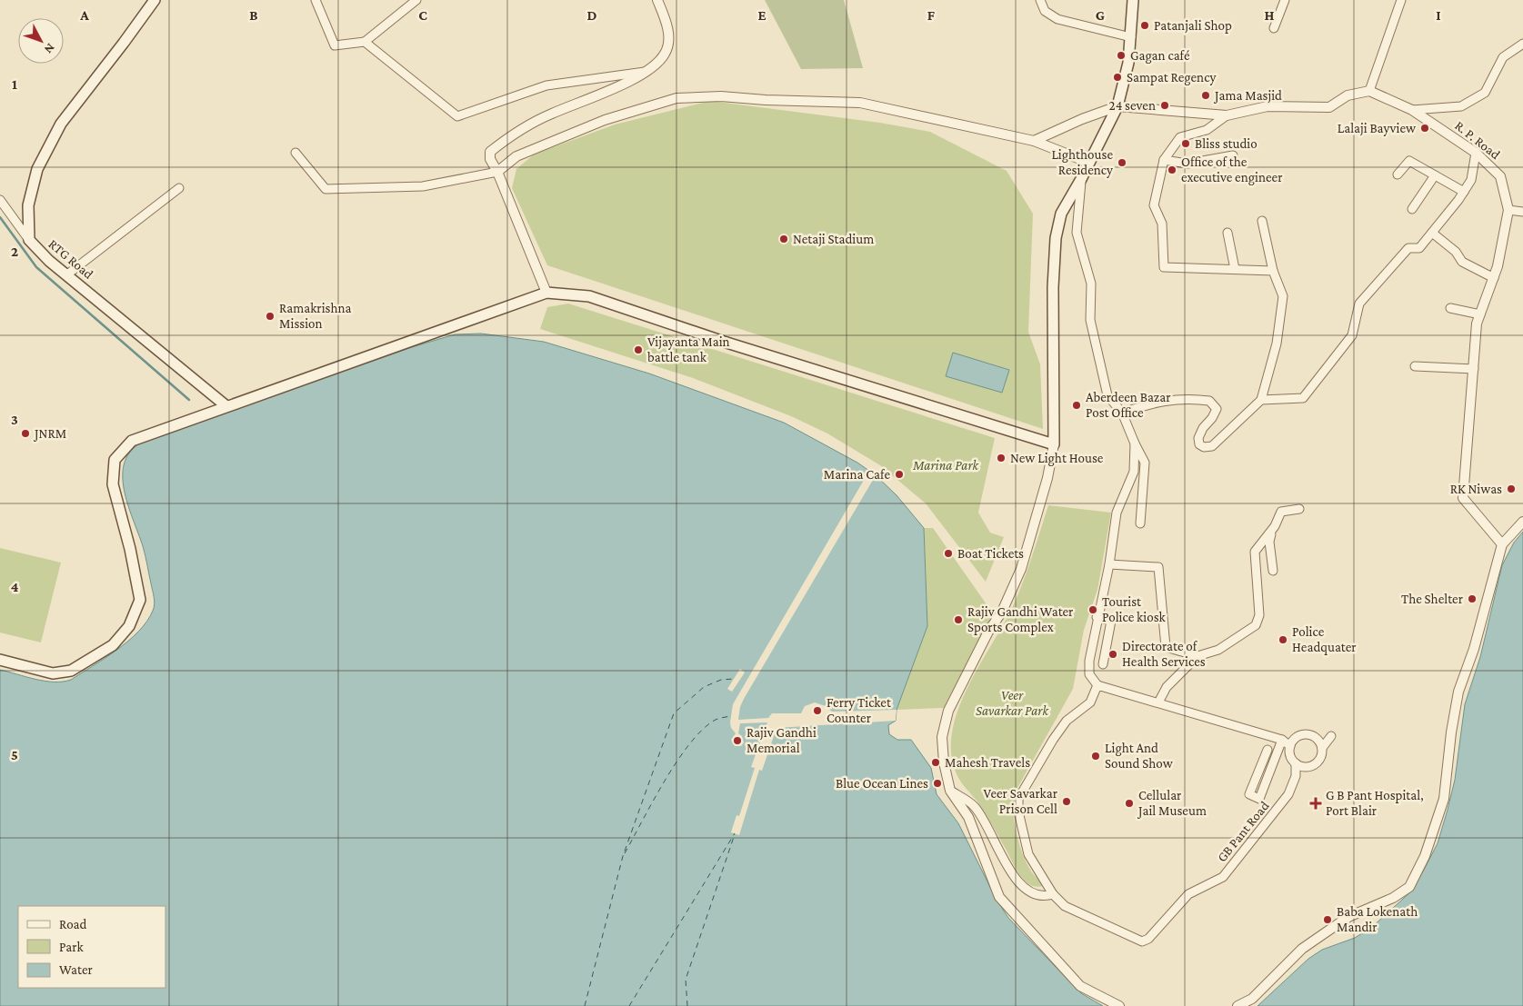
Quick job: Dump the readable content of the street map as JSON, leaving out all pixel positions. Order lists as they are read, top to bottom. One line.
{"streets":{"main road":["RTG Road"],"street":["R. P. Road","GB Pant Road"]},"parks":["Marina Park","Veer Savarkar Park"],"places":{"other":["Patanjali Shop","Gagan café","Sampat Regency","Jama Masjid","24 seven","Lalaji Bayview","Bliss studio","Lighthouse Residency","Office of the executive engineer","Netaji Stadium","Ramakrishna Mission","Vijayanta Main battle tank","Aberdeen Bazar Post Office","JNRM","New Light House","Marina Cafe","RK Niwas","Boat Tickets","The Shelter","Tourist Police kiosk","Rajiv Gandhi Water Sports Complex","Police Headquater","Directorate of Health Services","Ferry Ticket Counter","Rajiv Gandhi Memorial","Light And Sound Show","Mahesh Travels","Blue Ocean Lines","Veer Savarkar Prison Cell","Cellular Jail Museum","Baba Lokenath Mandir"],"health":["G B Pant Hospital, Port Blair"]},"legend":["Road","Park","Water"],"north":"bottom right","grid":{"columns":["A","B","C","D","E","F","G","H","I"],"rows":["1","2","3","4","5"]}}
